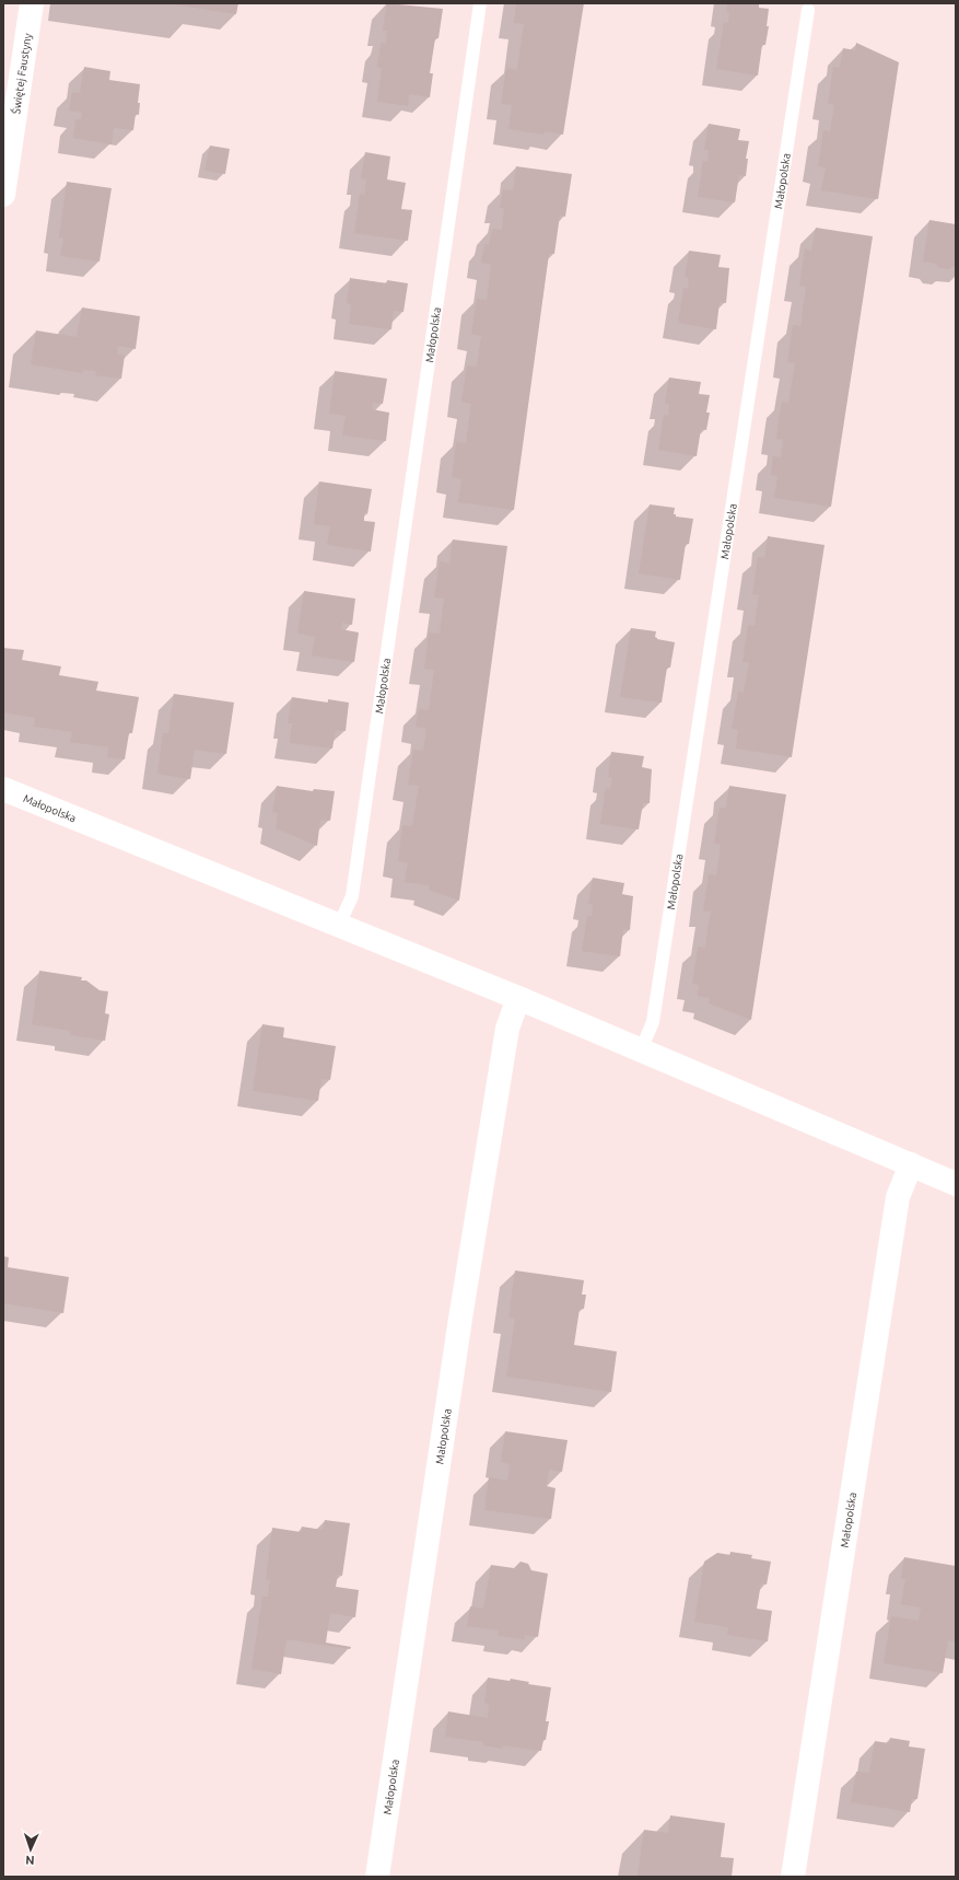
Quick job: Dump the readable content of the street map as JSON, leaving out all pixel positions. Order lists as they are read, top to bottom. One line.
{"streets":{"street":["Świętej Faustyny","Małopolska"]},"north":"bottom"}
